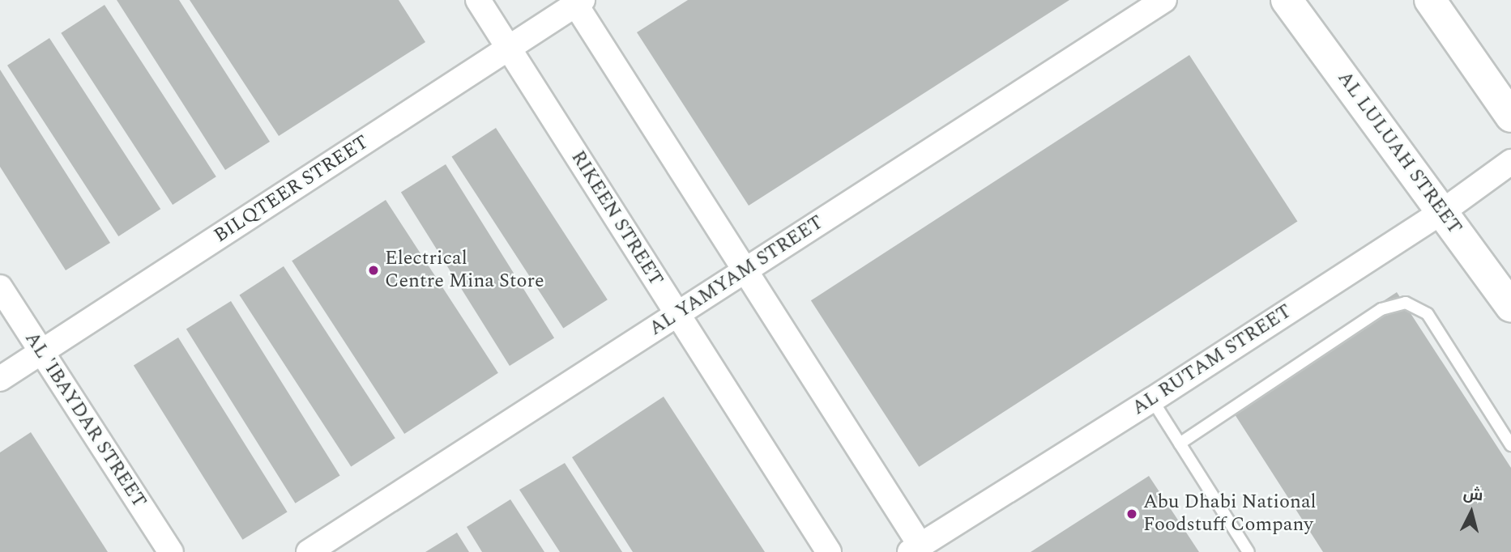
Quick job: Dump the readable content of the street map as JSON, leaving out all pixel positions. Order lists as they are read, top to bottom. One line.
{"streets":{"street":["AL LULUAH STREET","BILQTEER STREET","RIKEEN STREET","AL YAMYAM STREET","AL RUTAM STREET","AL 'IBAYDAR STREET"]},"crossings":[["AL LULUAH STREET","AL RUTAM STREET"],["BILQTEER STREET","RIKEEN STREET"],["BILQTEER STREET","AL 'IBAYDAR STREET"],["RIKEEN STREET","AL YAMYAM STREET"]],"places":["Electrical Centre Mina Store","Abu Dhabi National Foodstuff Company"],"north":"top"}
